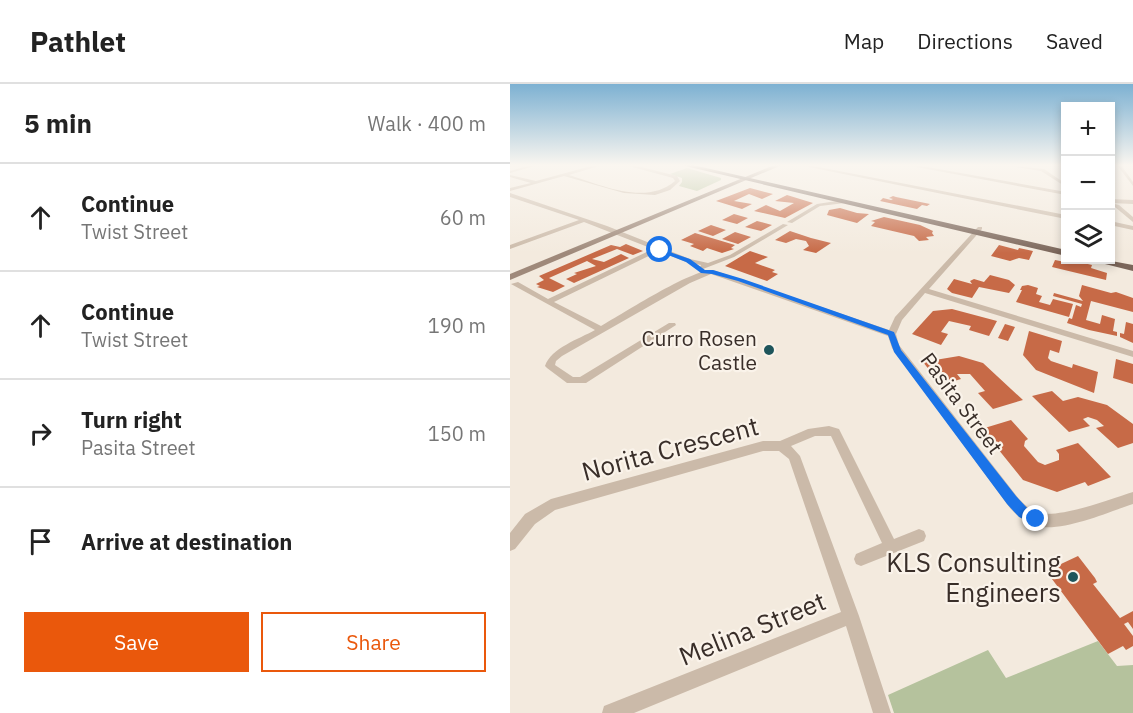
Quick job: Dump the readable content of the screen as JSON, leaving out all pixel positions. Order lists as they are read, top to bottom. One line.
{"streets":{"street":["Pasita Street","Norita Crescent","Melina Street"]},"crossings":[["Norita Crescent","Melina Street"]],"places":["Curro Rosen Castle","KLS Consulting Engineers"],"page":{"header":"Pathlet","nav":["Map","Directions","Saved"],"heading":["5 min","Walk · 400 m"],"map_buttons":["+","−"],"list":[["Continue","Twist Street","60 m"],["Continue","Twist Street","190 m"],["Turn right","Pasita Street","150 m"],"Arrive at destination"],"buttons":["Save","Share"]}}
